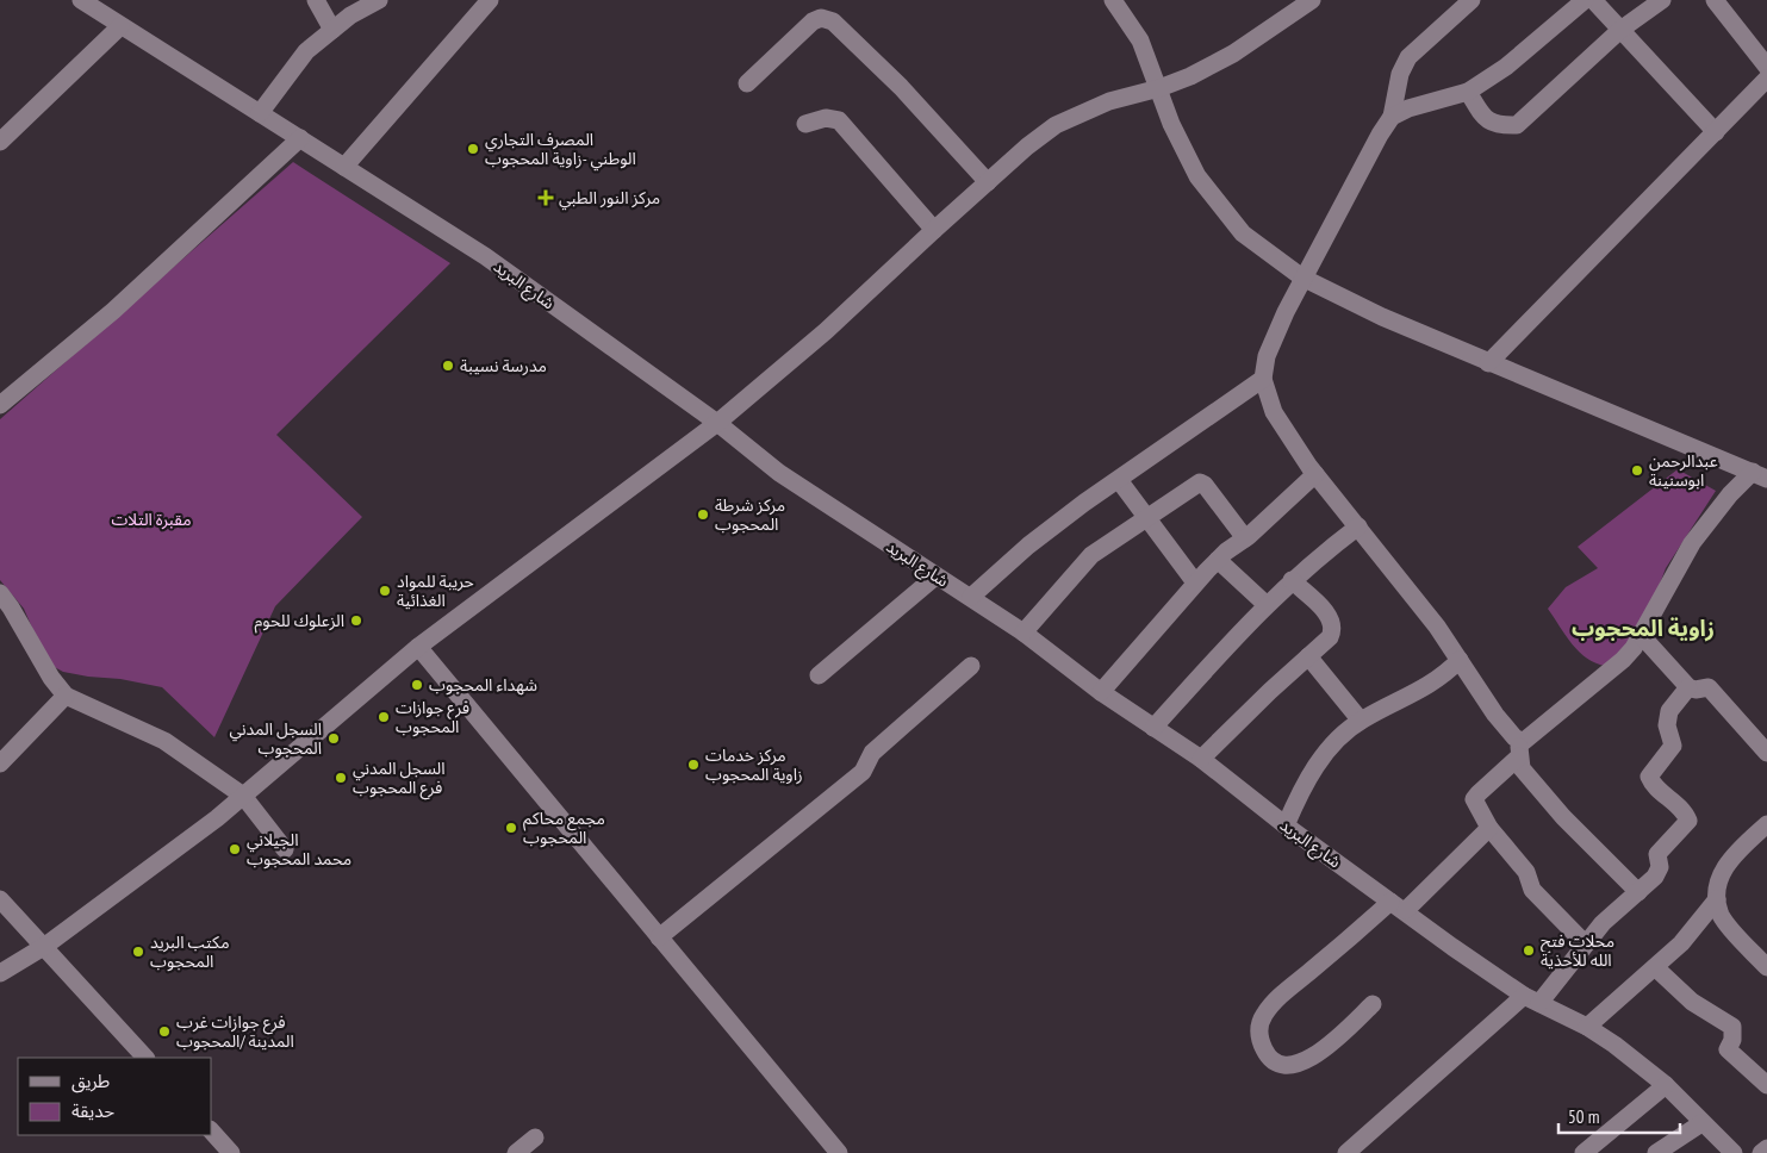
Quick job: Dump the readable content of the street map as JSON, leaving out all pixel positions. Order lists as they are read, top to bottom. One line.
{"streets":{"street":["شارع البريد"]},"districts":["زاوية المحجوب"],"parks":["مقبرة التلات"],"places":{"other":["المصرف التجاري الوطني -زاوية المحجوب","مدرسة نسيبة","عبدالرحمن ابوسنينة","مركز شرطة المحجوب","حريبة للمواد الغذائية","الزعلوك للحوم","شهداء المحجوب","فرع جوازات المحجوب","السجل المدني المحجوب","مركز خدمات زاوية المحجوب","السجل المدني فرع المحجوب","مجمع محاكم المحجوب","الجيلاني محمد المحجوب","محلات فتح الله للأحذية","مكتب البريد المحجوب","فرع جوازات غرب المدينة /المحجوب"],"health":["مركز النور الطبي"]},"legend":["طريق","حديقة"],"scale_bar":"50 m"}
